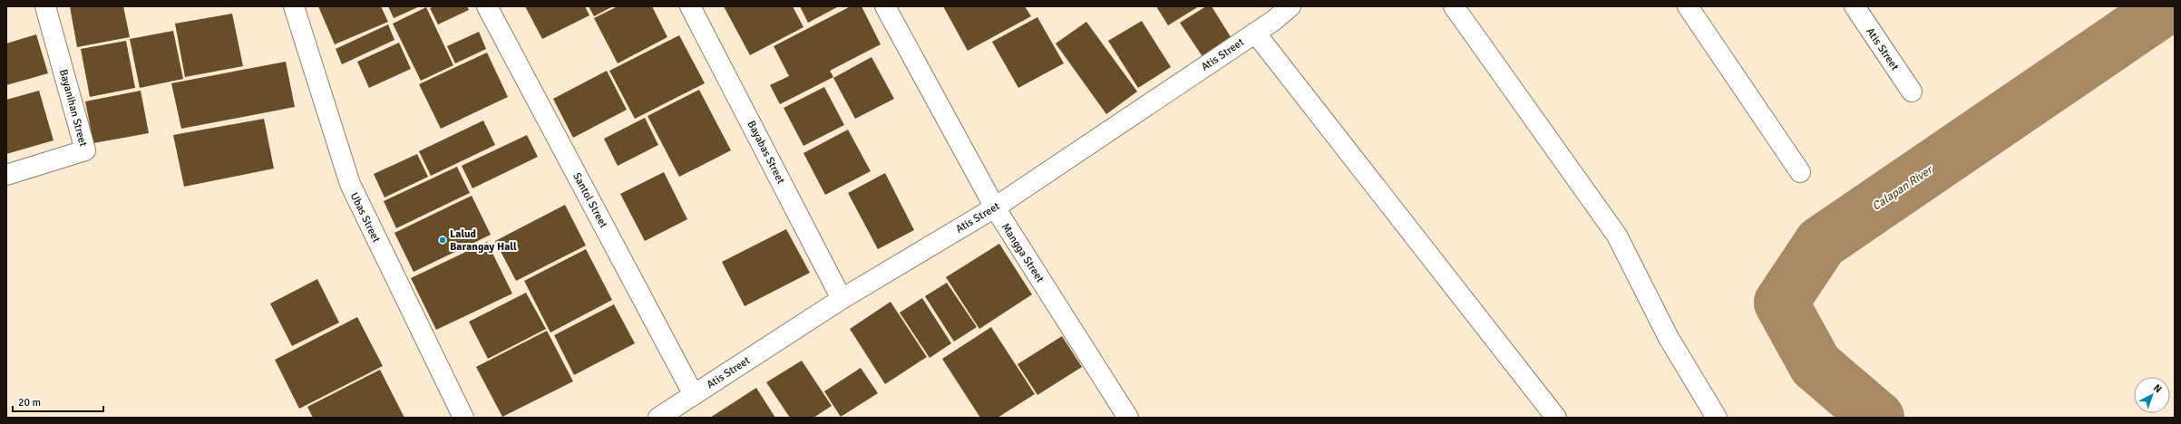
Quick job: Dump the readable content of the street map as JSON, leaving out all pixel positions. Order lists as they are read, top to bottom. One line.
{"streets":{"street":["Atis Street","Bayanihan Street","Bayabas Street","Santol Street","Ubas Street","Mangga Street"]},"crossings":[["Atis Street","Bayabas Street"],["Atis Street","Santol Street"],["Atis Street","Mangga Street"]],"water":["Calapan River"],"places":["Lalud Barangay Hall"],"scale_bar":"20 m","north":"top right"}
